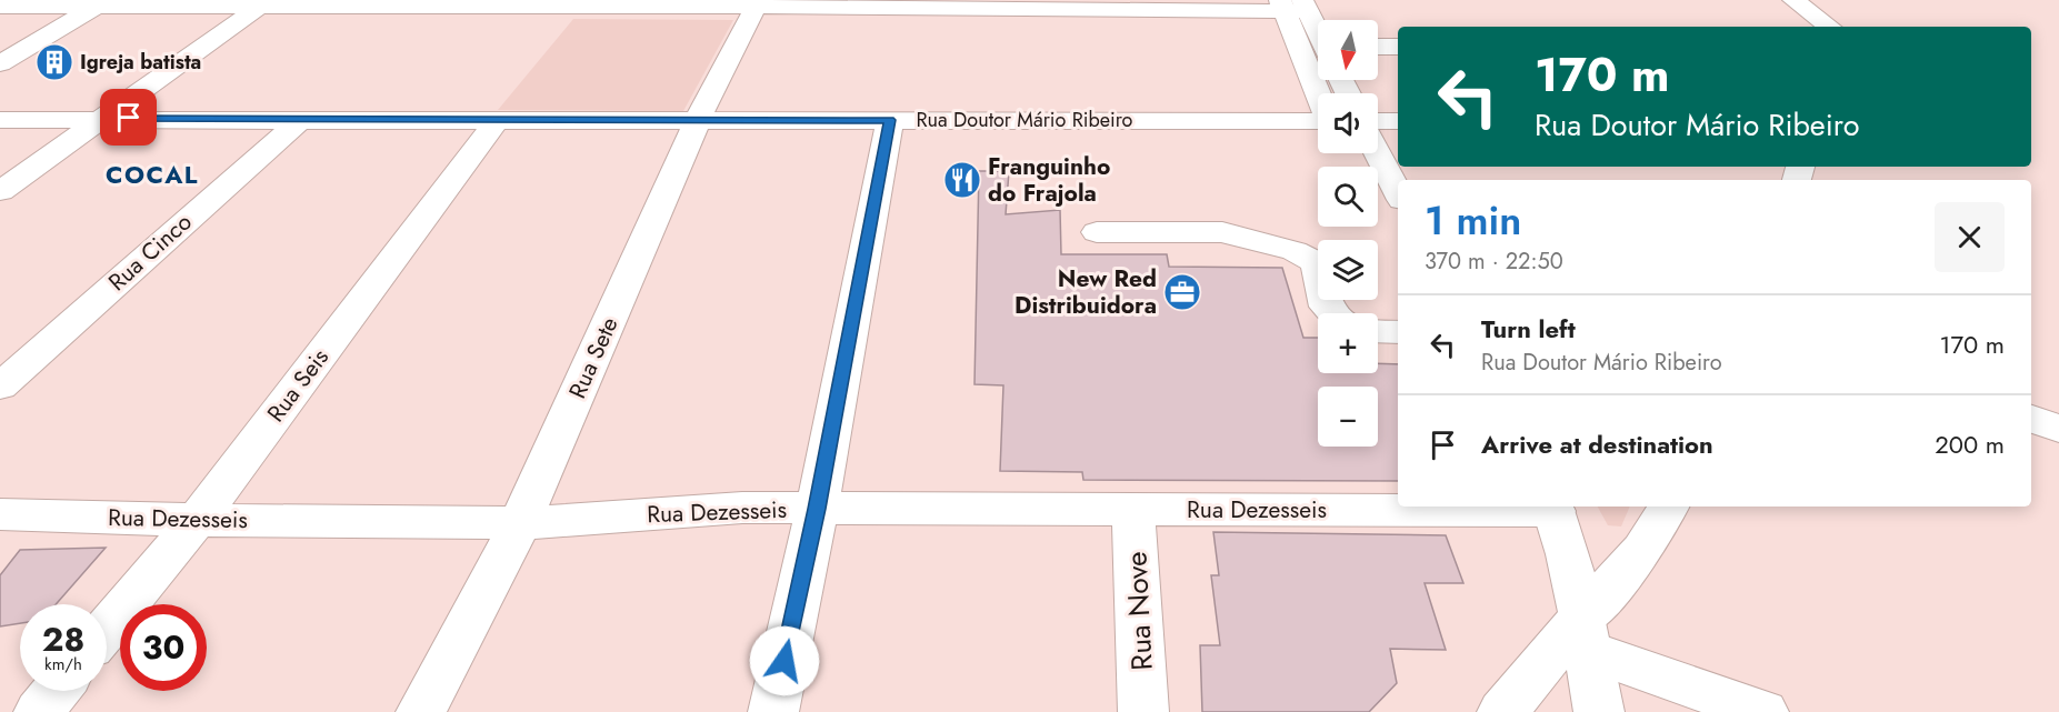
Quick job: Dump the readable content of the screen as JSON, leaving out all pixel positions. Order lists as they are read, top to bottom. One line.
{"streets":{"street":["Rua Doutor Mário Ribeiro","Rua Cinco","Rua Sete","Rua Seis","Rua Dezesseis","Rua Nove"]},"crossings":[["Rua Doutor Mário Ribeiro","Rua Cinco"],["Rua Doutor Mário Ribeiro","Rua Sete"],["Rua Doutor Mário Ribeiro","Rua Seis"],["Rua Sete","Rua Dezesseis"],["Rua Seis","Rua Dezesseis"],["Rua Dezesseis","Rua Nove"]],"districts":["COCAL"],"places":{"building":["Igreja batista"],"restaurant":["Franguinho do Frajola"],"office":["New Red Distribuidora"]},"north":"bottom","page":{"map_buttons":["+","−"],"turn":["170 m","Rua Doutor Mário Ribeiro"],"heading":["1 min","370 m · 22:50"],"list":[{"name":"Turn left","note":"Rua Doutor Mário Ribeiro","value":"170 m"},{"name":"Arrive at destination","value":"200 m"}],"speed":"28 km/h","limit":"30"}}
